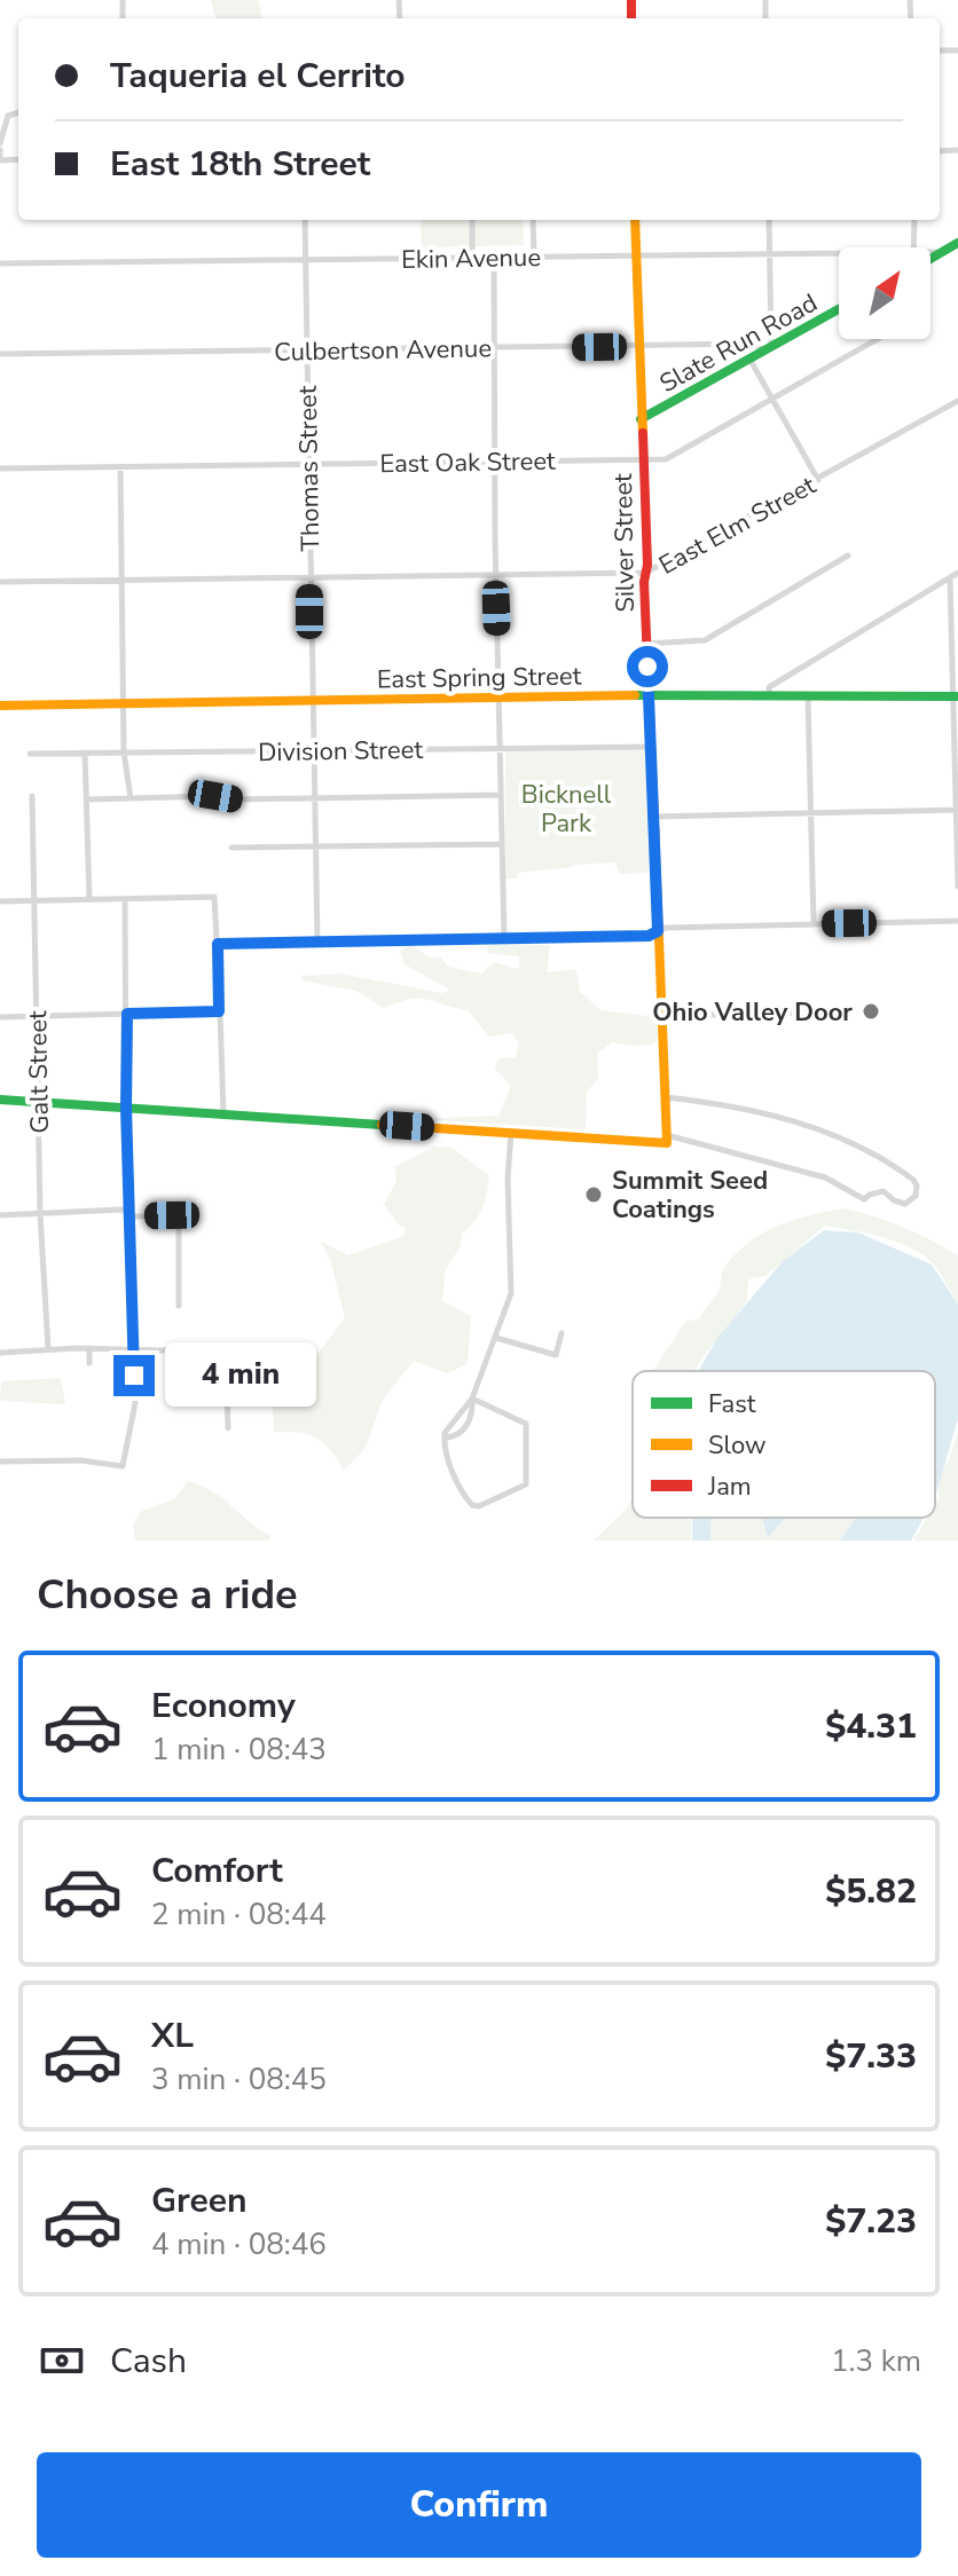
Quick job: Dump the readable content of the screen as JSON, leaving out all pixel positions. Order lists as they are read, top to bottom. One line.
{"streets":{"main road":["Slate Run Road","Silver Street","East Spring Street"],"street":["Ekin Avenue","Culbertson Avenue","East Oak Street","Thomas Street","East Elm Street","Division Street","Galt Street"]},"crossings":[["Ekin Avenue","Thomas Street"],["Ekin Avenue","Silver Street"],["Slate Run Road","Culbertson Avenue"],["Slate Run Road","Silver Street"],["Culbertson Avenue","Thomas Street"],["Culbertson Avenue","Silver Street"],["East Oak Street","Thomas Street"],["East Oak Street","Silver Street"],["Thomas Street","East Elm Street"],["Thomas Street","East Spring Street"],["Thomas Street","Division Street"],["East Elm Street","Silver Street"],["Silver Street","East Spring Street"],["Silver Street","Division Street"]],"parks":["Bicknell Park"],"places":["Ohio Valley Door","Summit Seed Coatings"],"legend":["Fast","Slow","Jam"],"north":"top right","page":{"banner":["Taqueria el Cerrito","East 18th Street"],"bubble":"4 min","heading":"Choose a ride","list":[{"name":"Economy","note":"1 min · 08:43","value":"$4.31"},{"name":"Comfort","note":"2 min · 08:44","value":"$5.82"},{"name":"XL","note":"3 min · 08:45","value":"$7.33"},{"name":"Green","note":"4 min · 08:46","value":"$7.23"}],"pay":["Cash","1.3 km"],"buttons":"Confirm"}}
